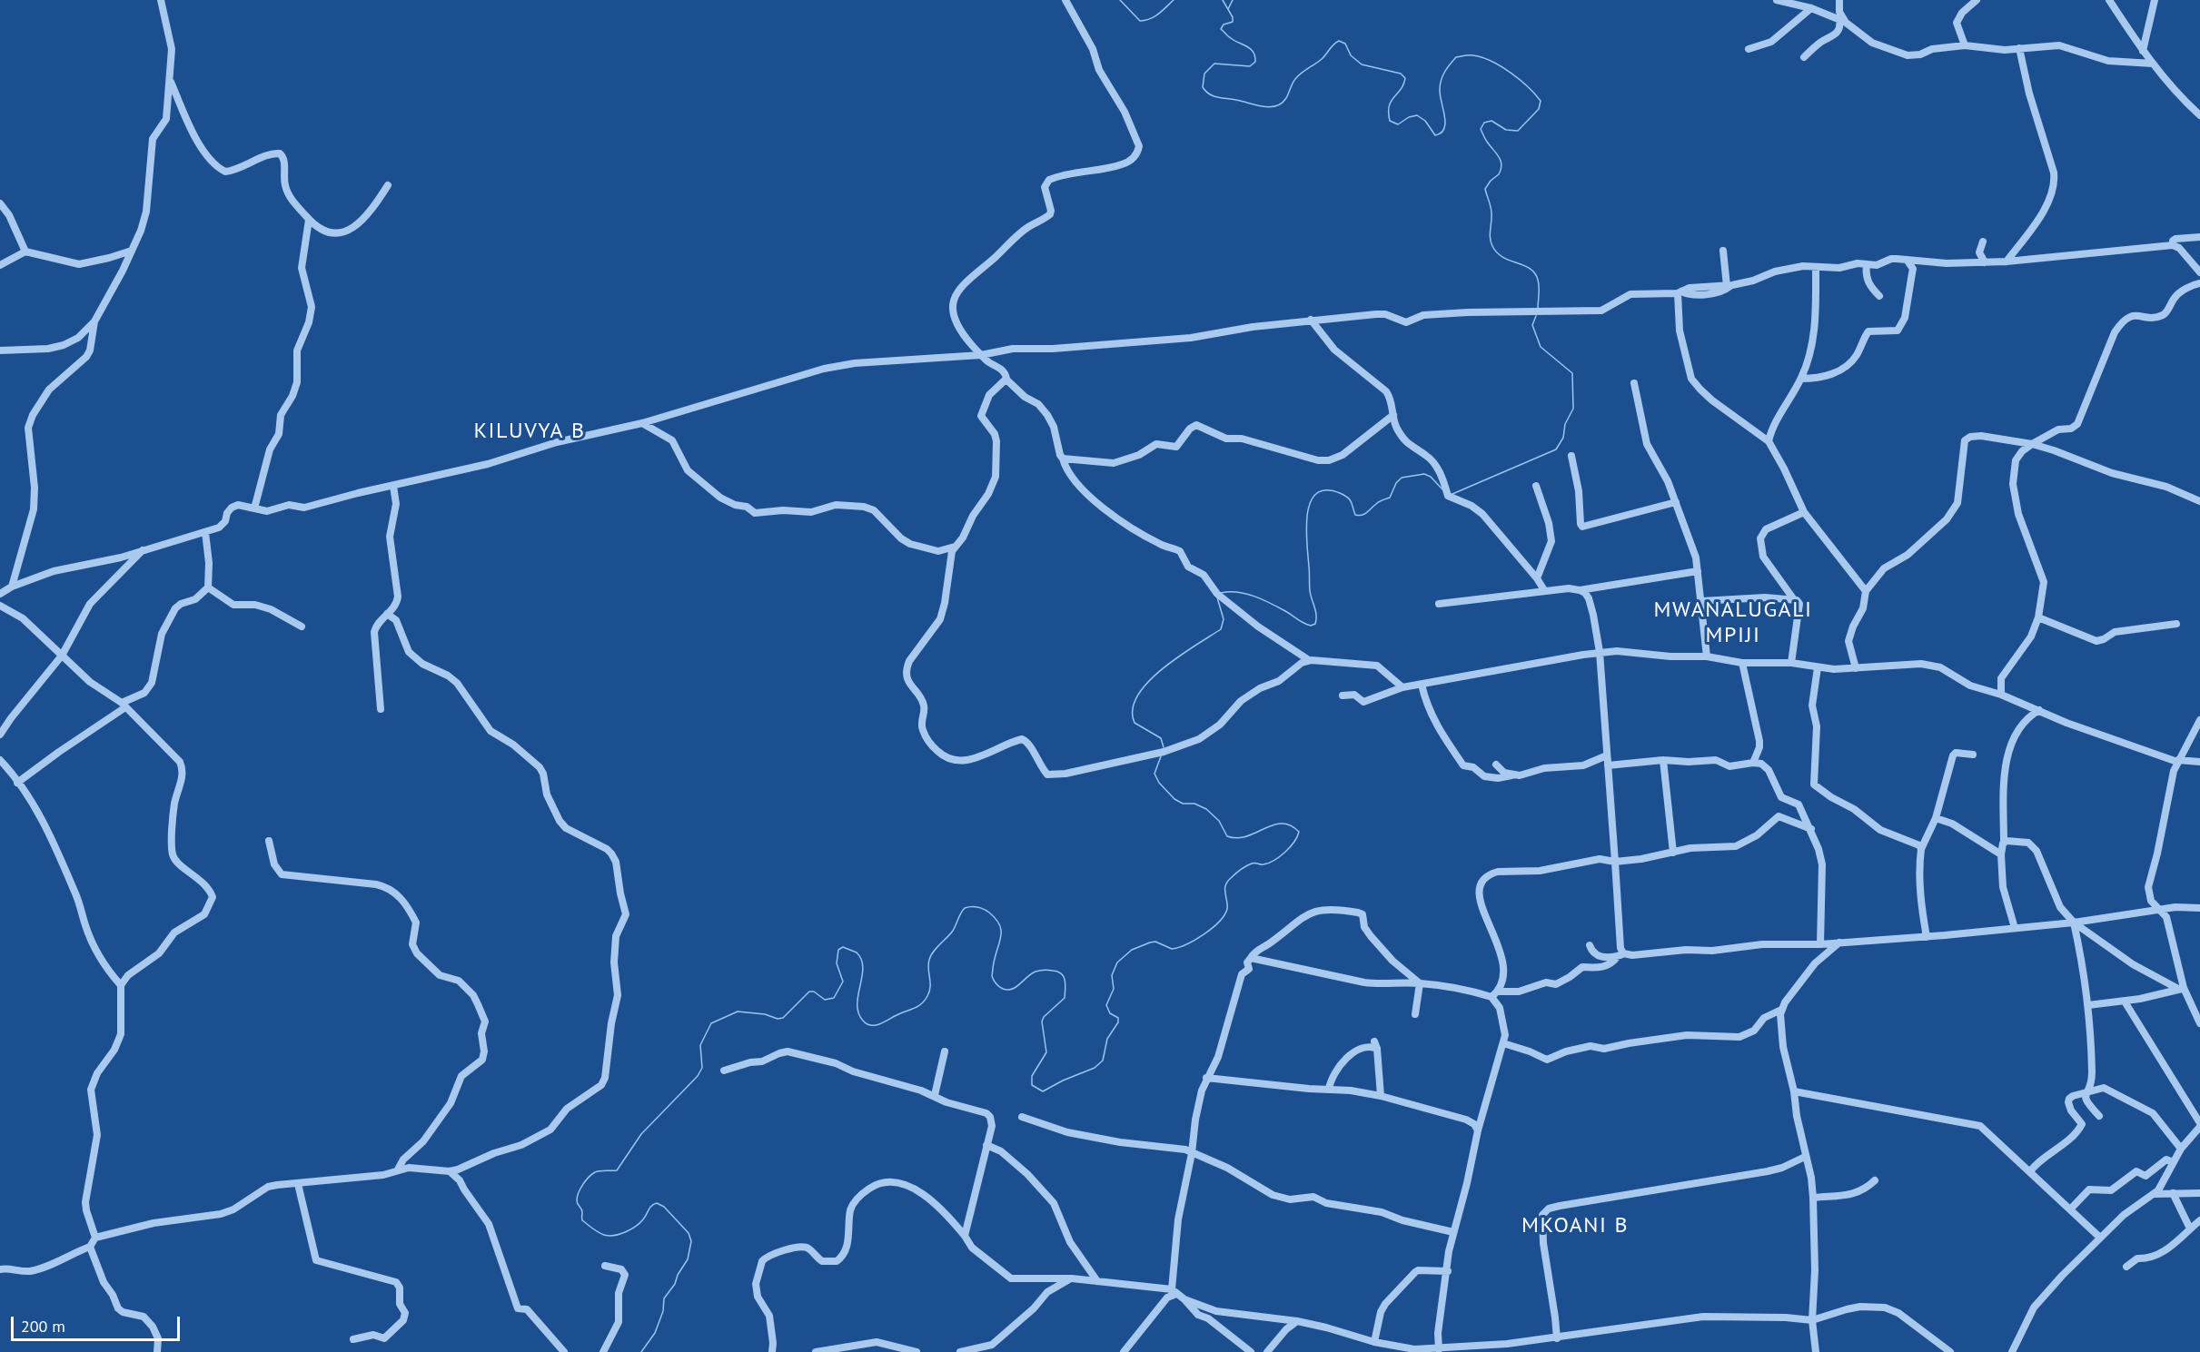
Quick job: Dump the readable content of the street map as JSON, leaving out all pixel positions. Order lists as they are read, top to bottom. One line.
{"districts":["KILUVYA B","MWANALUGALI MPIJI","MKOANI B"],"scale_bar":"200 m"}
